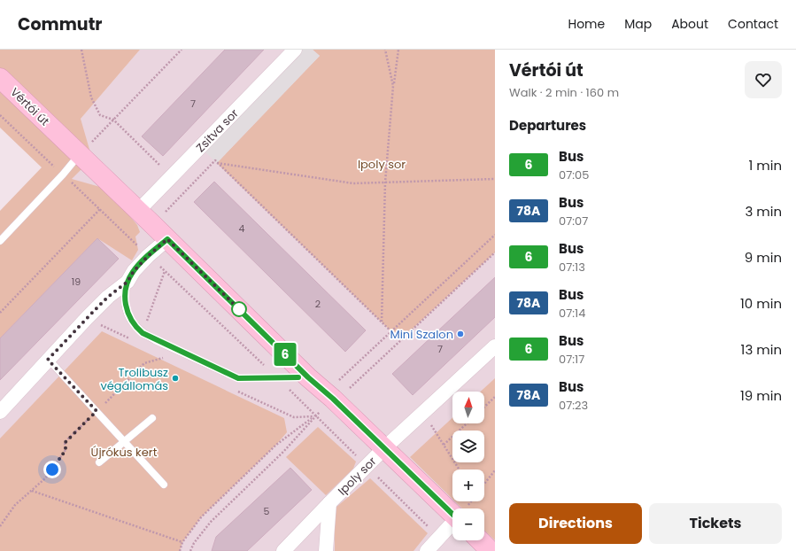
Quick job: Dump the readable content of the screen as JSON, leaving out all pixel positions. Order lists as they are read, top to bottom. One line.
{"streets":{"street":["Vértói út","Zsitva sor","Ipoly sor"]},"crossings":[["Vértói út","Zsitva sor"],["Vértói út","Ipoly sor"]],"parks":["Ipoly sor","Újrókus kert"],"places":["Mini Szalon","Trolibusz végállomás"],"lines":["bus line 6"],"house_numbers":["7","4","19","2","7","5"],"north":"top","page":{"header":"Commutr","nav":["Home","Map","About","Contact"],"on_map":"6","heading":[["Vértói út","Walk · 2 min · 160 m"],"Departures"],"list":[{"mark":"6","name":"Bus","note":"07:05","value":"1 min"},{"mark":"78A","name":"Bus","note":"07:07","value":"3 min"},{"mark":"6","name":"Bus","note":"07:13","value":"9 min"},{"mark":"78A","name":"Bus","note":"07:14","value":"10 min"},{"mark":"6","name":"Bus","note":"07:17","value":"13 min"},{"mark":"78A","name":"Bus","note":"07:23","value":"19 min"}],"map_buttons":["+","−"],"buttons":["Directions","Tickets"]}}
